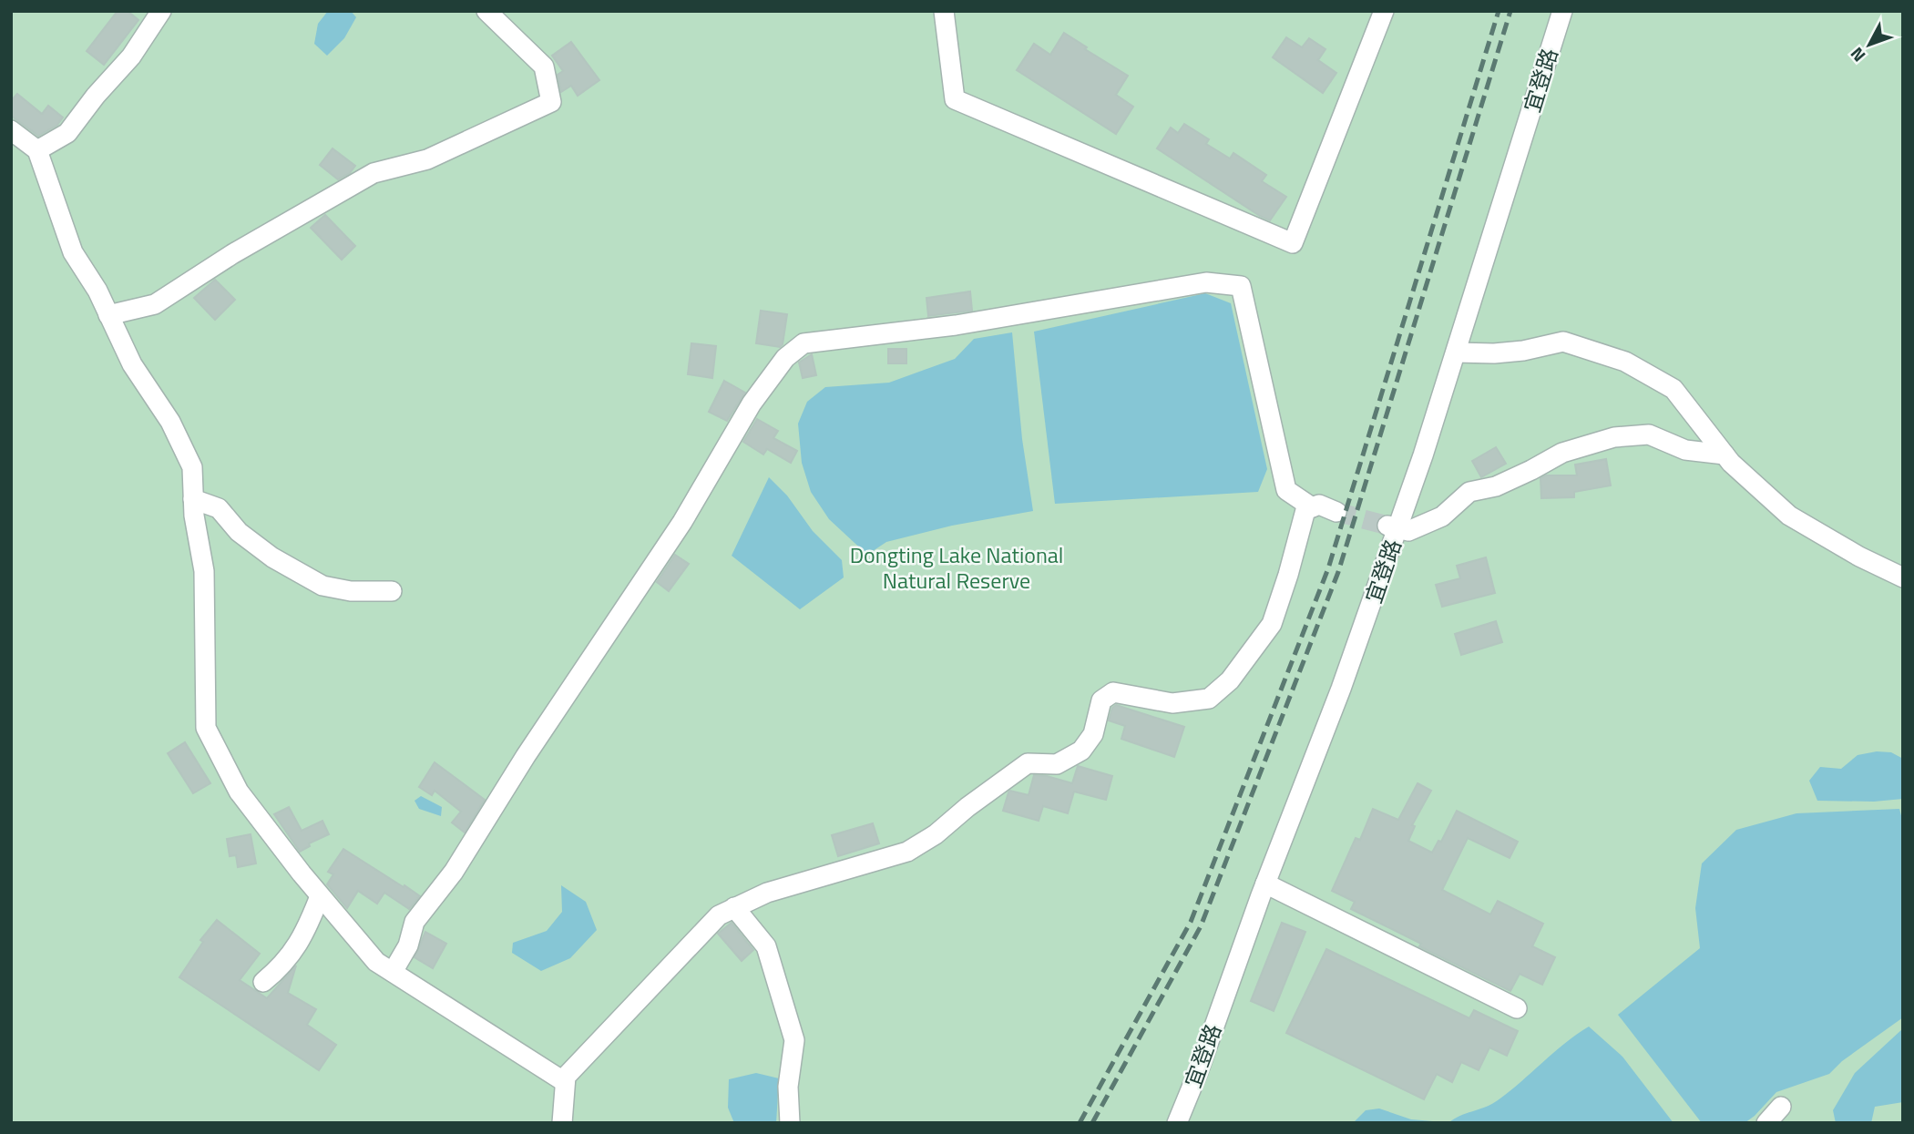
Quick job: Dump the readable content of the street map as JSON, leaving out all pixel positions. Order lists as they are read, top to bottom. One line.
{"streets":{"street":["宜登路"]},"parks":["Dongting Lake National Natural Reserve"],"north":"bottom left"}
